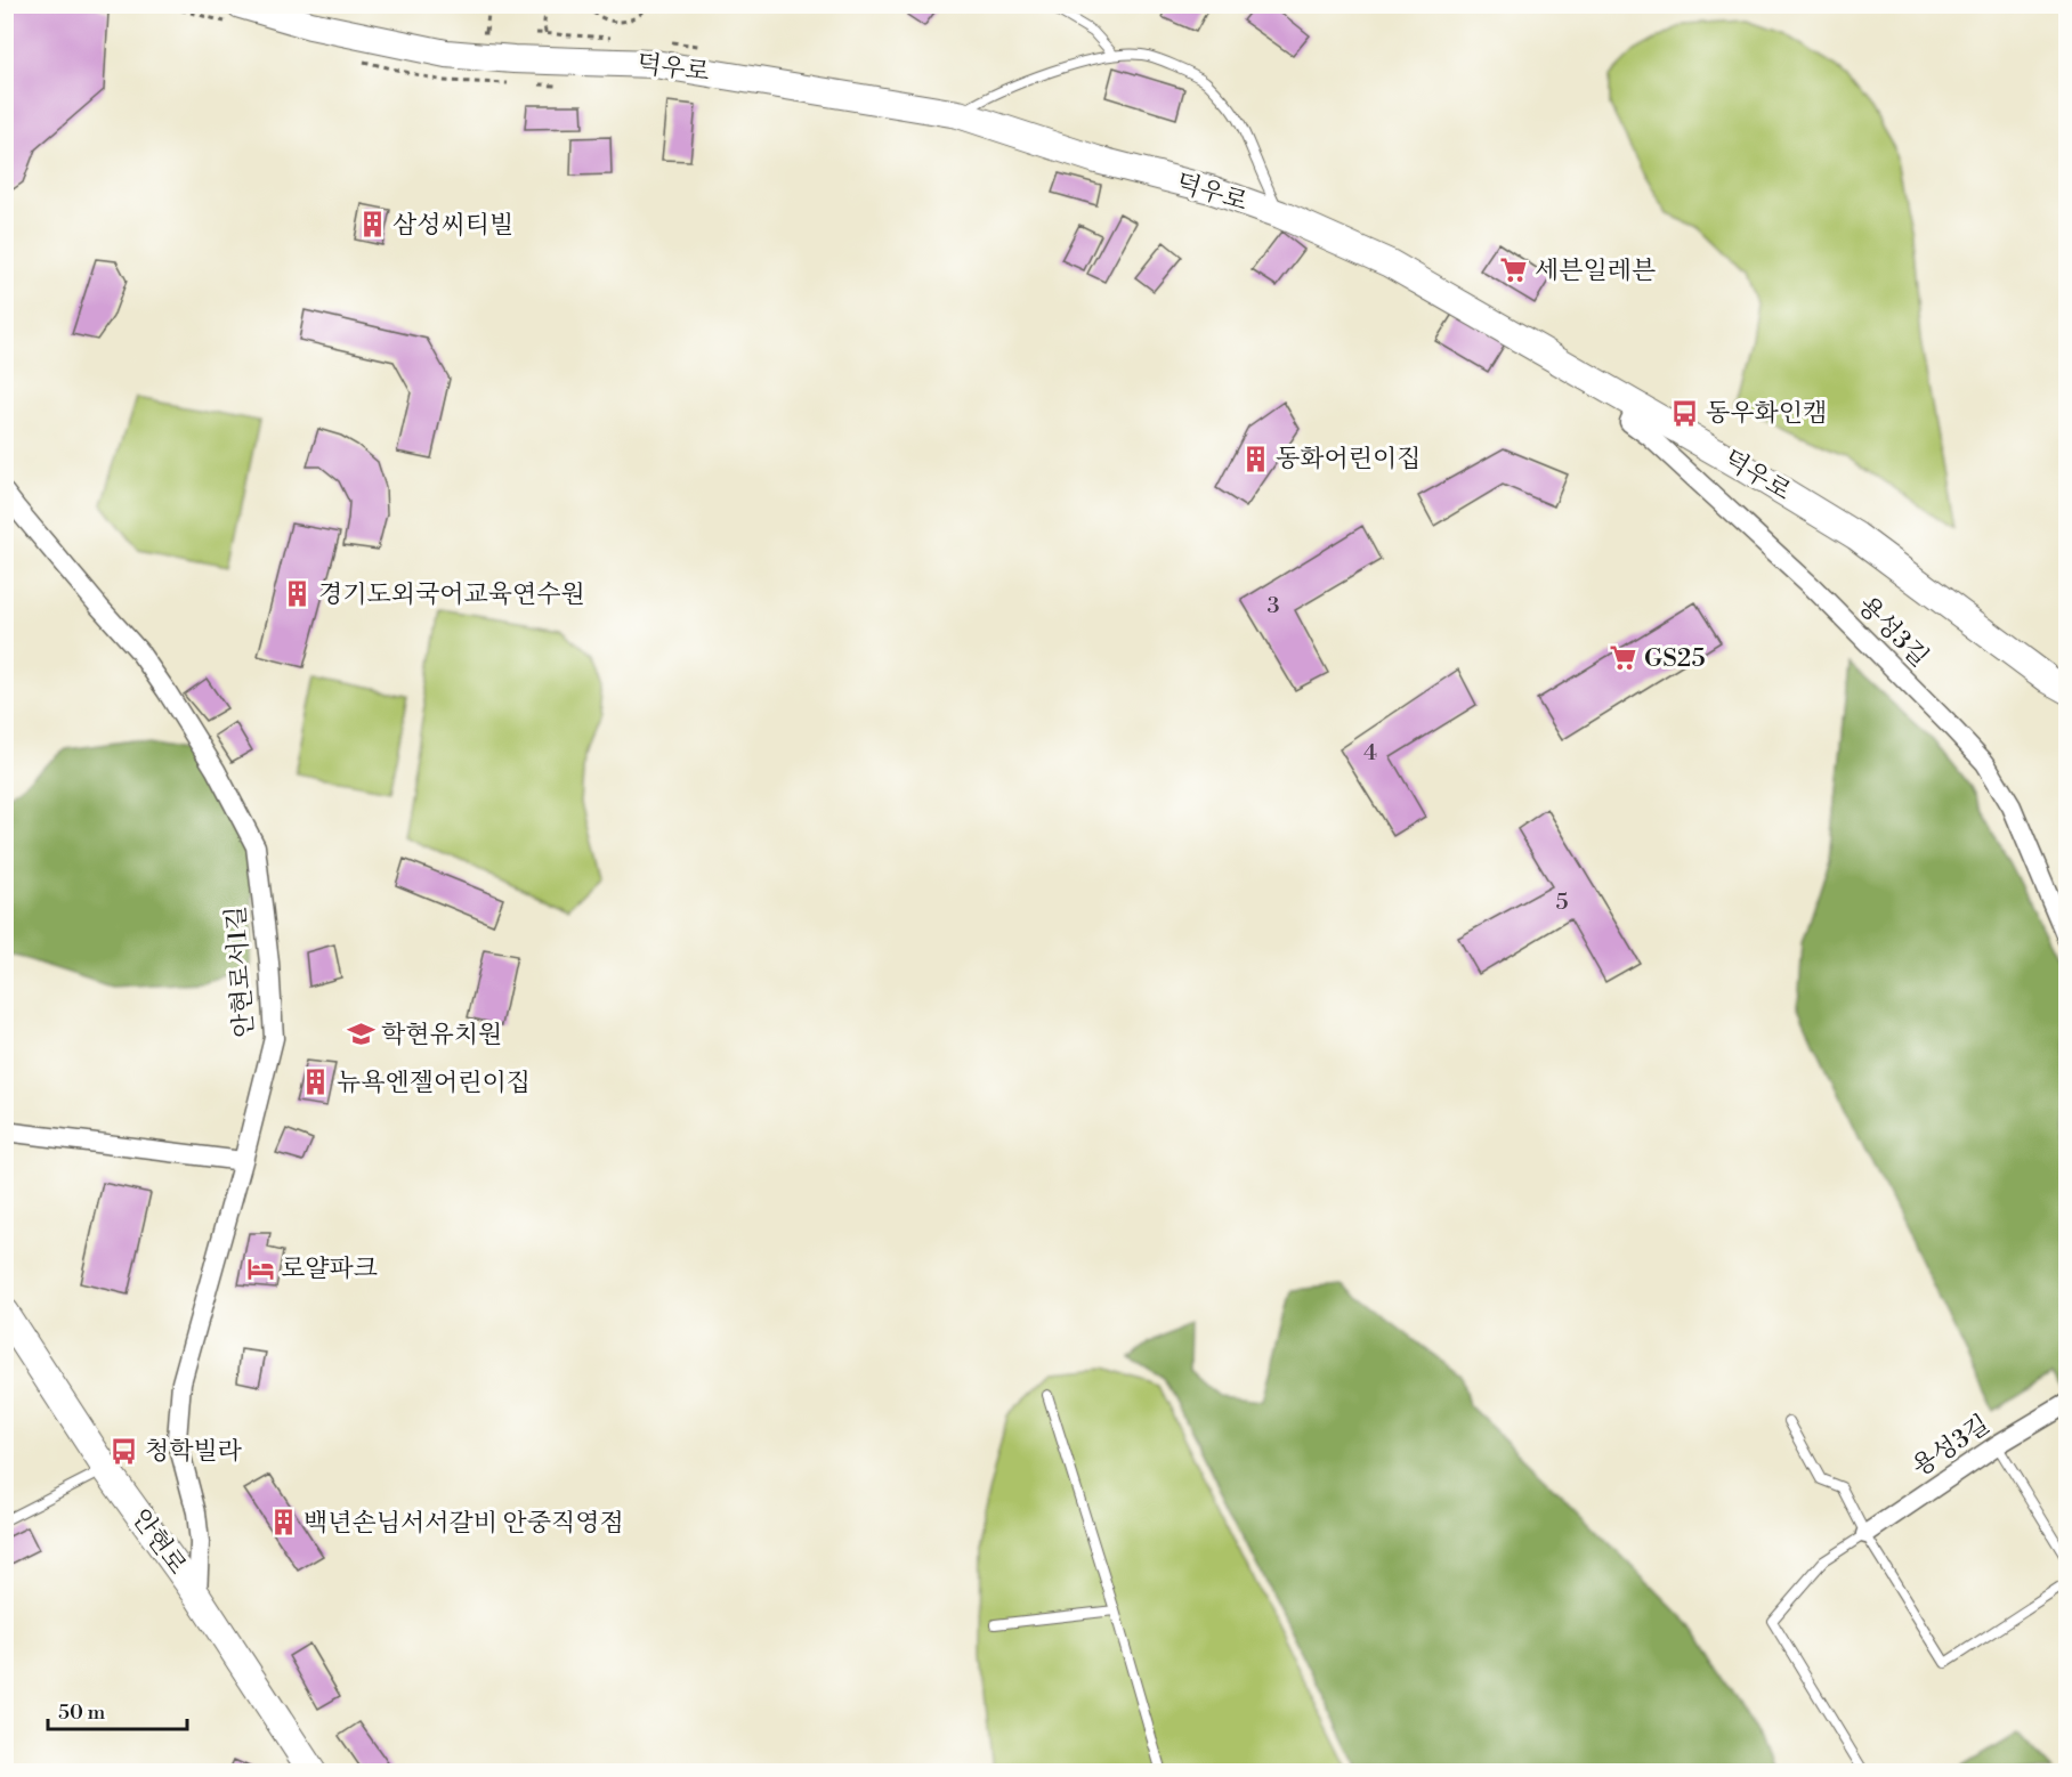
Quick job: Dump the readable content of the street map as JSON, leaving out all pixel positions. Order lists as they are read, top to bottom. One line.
{"streets":{"street":["덕우로","용성3길","안현로서1길","안현로"]},"crossings":[["덕우로","용성3길"],["안현로서1길","안현로"]],"places":{"building":["삼성씨티빌","동화어린이집","경기도외국어교육연수원","뉴욕엔젤어린이집","백년손님서서갈비 안중직영점"],"supermarket":["세븐일레븐","GS25"],"bus stop":["동우화인캠","청학빌라"],"school or university":["학현유치원"],"hotel":["로얄파크"]},"house_numbers":["3","4","5"],"scale_bar":"50 m"}
